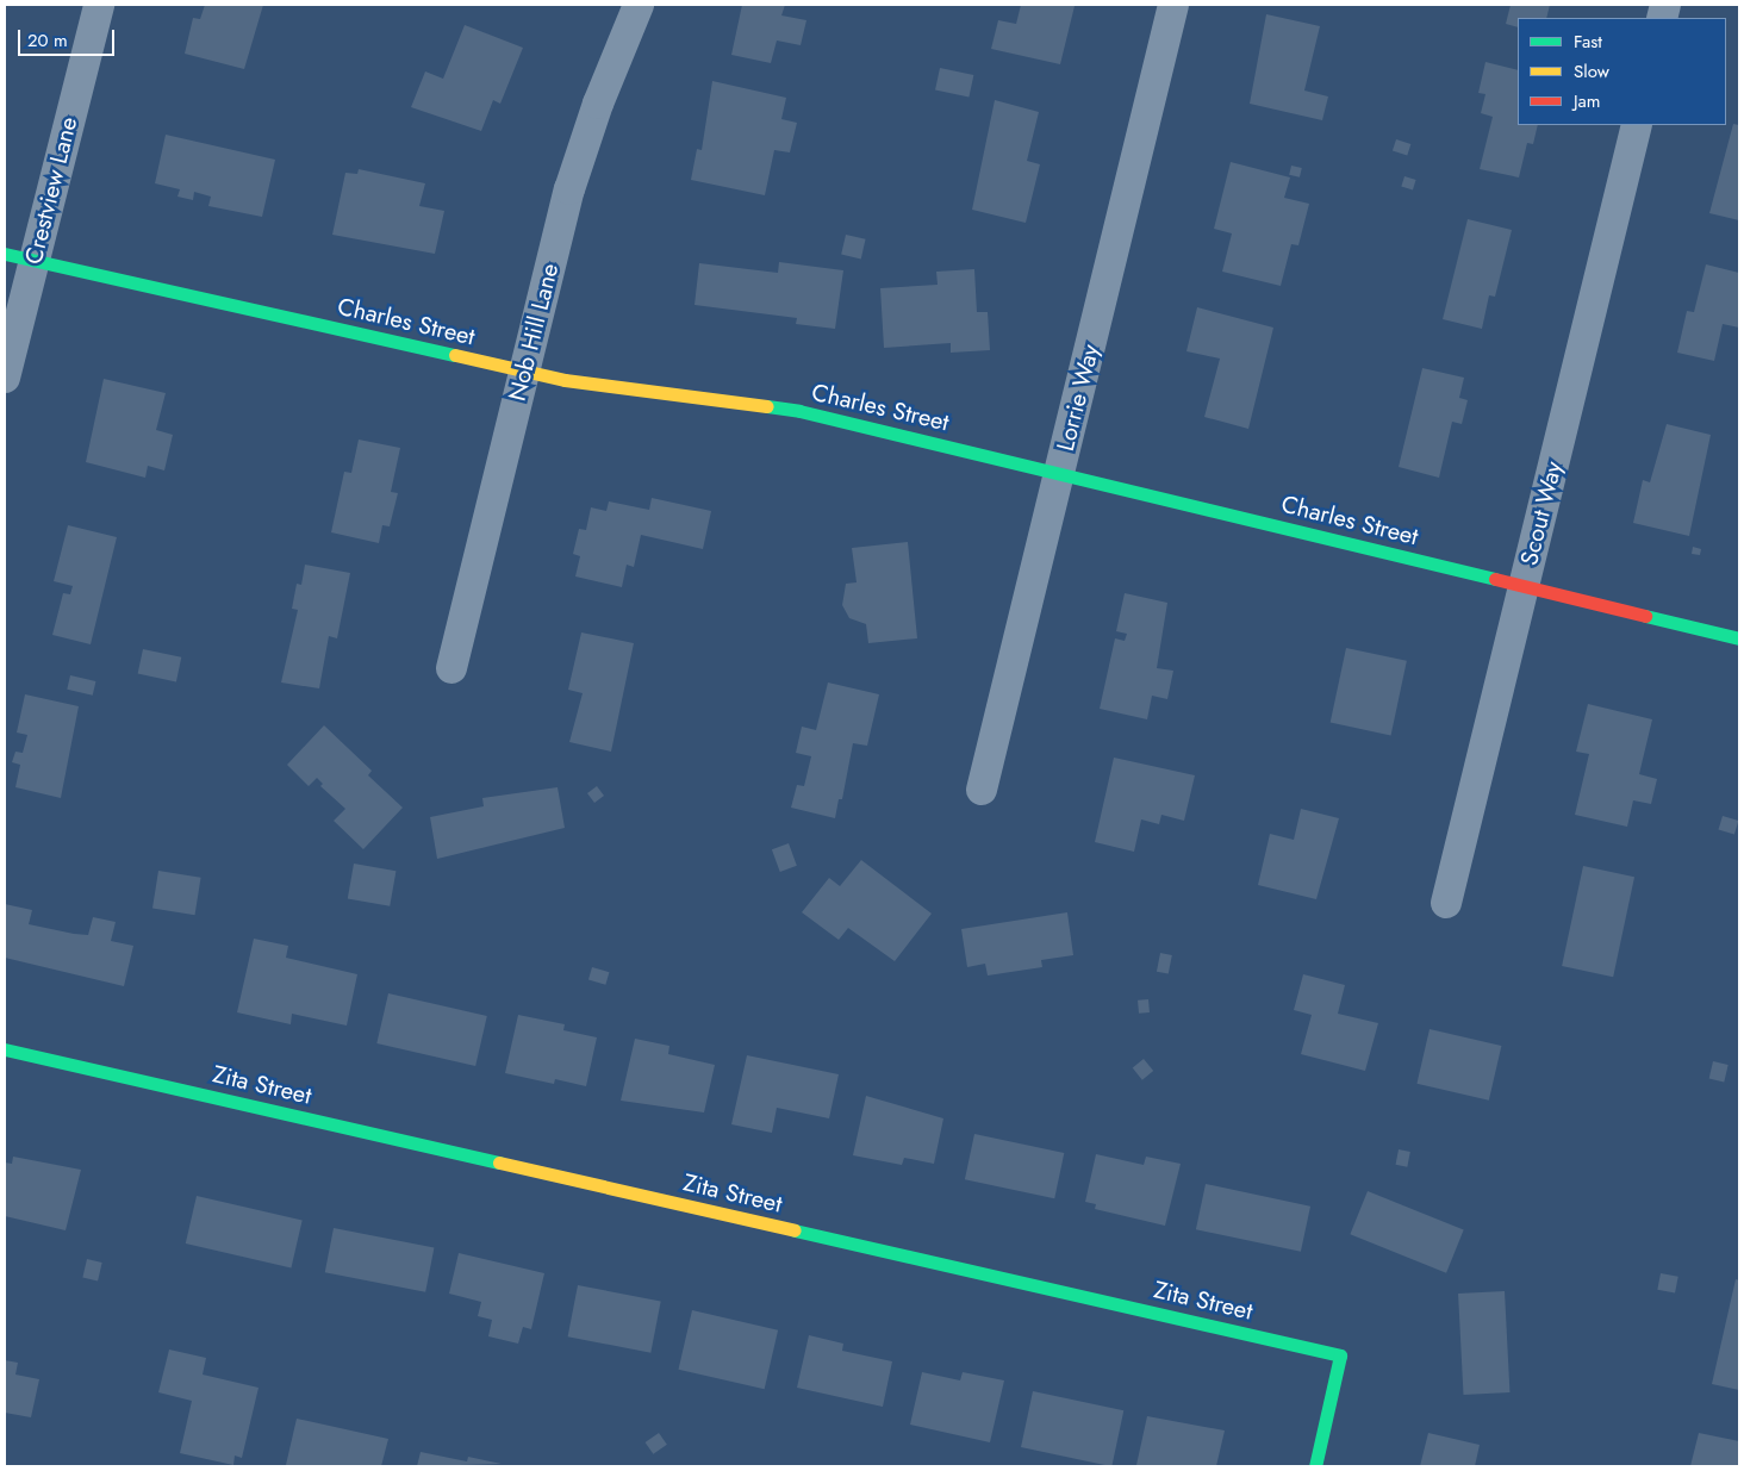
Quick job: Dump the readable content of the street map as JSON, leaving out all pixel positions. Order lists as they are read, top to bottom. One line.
{"streets":{"street":["Crestview Lane","Charles Street","Nob Hill Lane","Lorrie Way","Scout Way","Zita Street"]},"crossings":[["Crestview Lane","Charles Street"],["Charles Street","Nob Hill Lane"],["Charles Street","Lorrie Way"],["Charles Street","Scout Way"]],"legend":["Fast","Slow","Jam"],"scale_bar":"20 m"}
